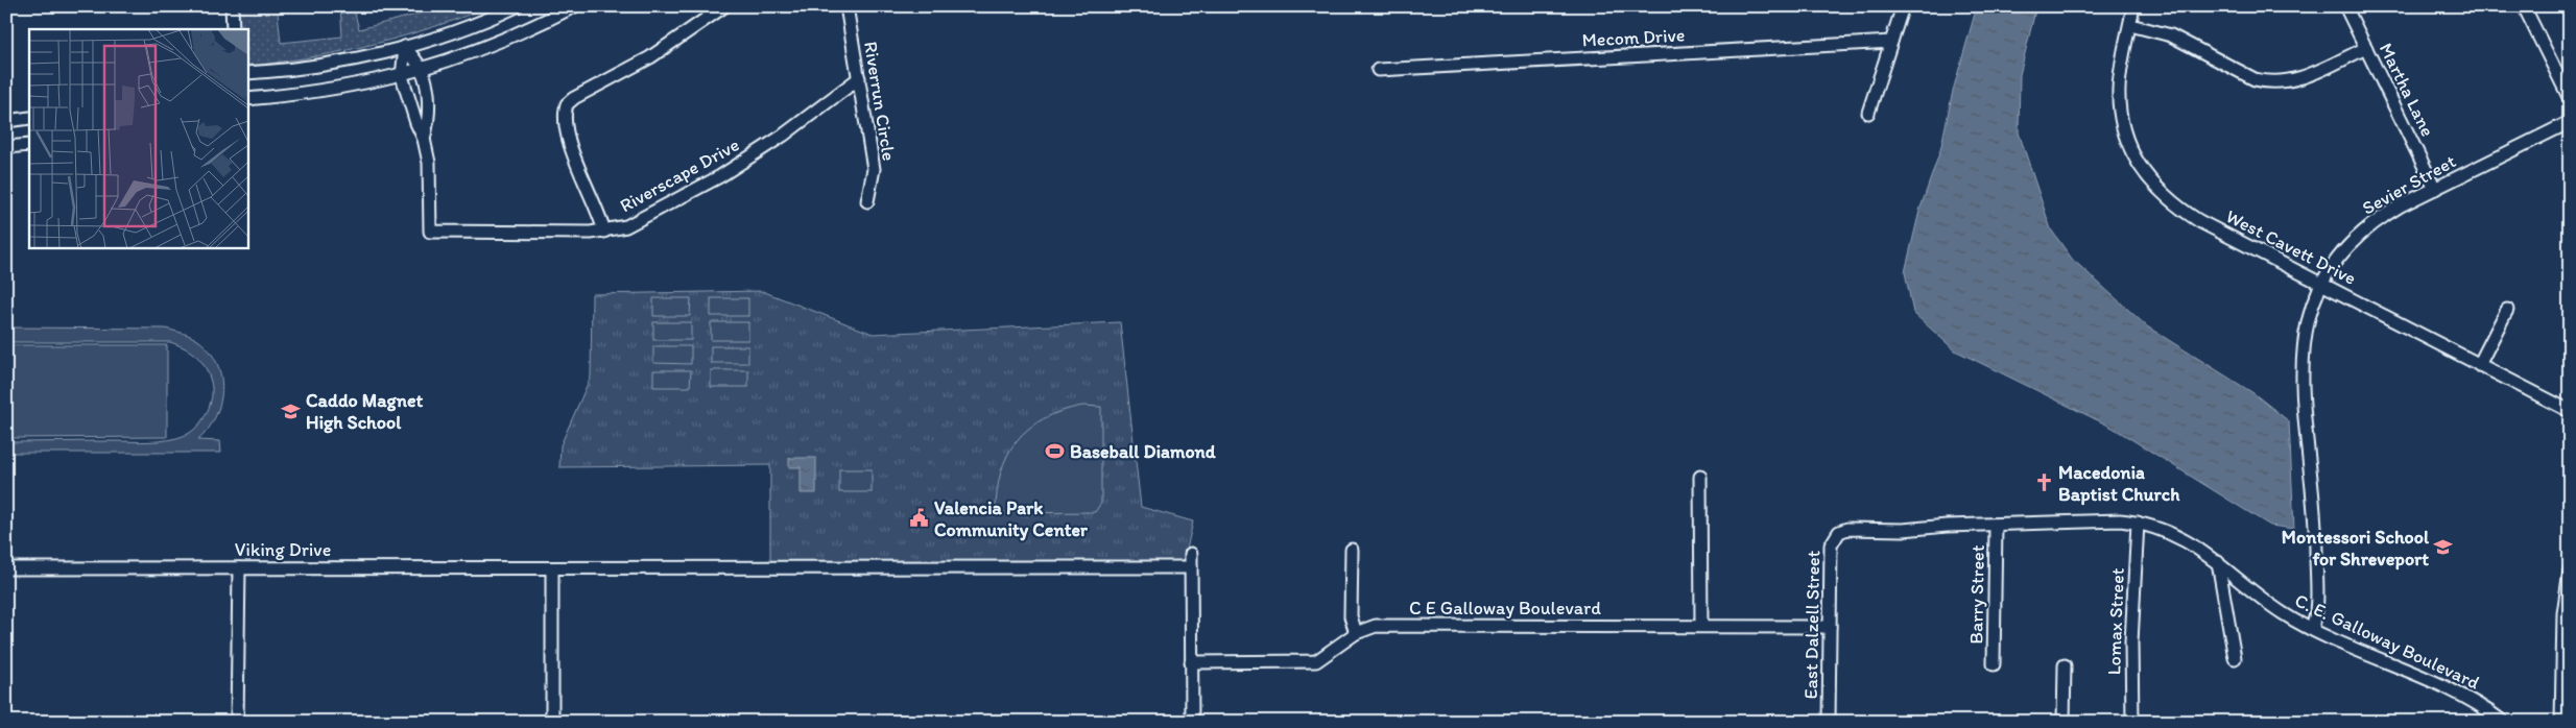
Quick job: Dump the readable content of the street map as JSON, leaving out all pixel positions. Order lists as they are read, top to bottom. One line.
{"streets":{"street":["Mecom Drive","Martha Lane","Riverrun Circle","Riverscape Drive","Sevier Street","West Cavett Drive","Viking Drive","Barry Street","C E Galloway Boulevard","Lomax Street","East Dalzell Street","C. E. Galloway Boulevard"]},"crossings":[["Martha Lane","Sevier Street"],["Riverrun Circle","Riverscape Drive"],["Sevier Street","West Cavett Drive"],["Sevier Street","C. E. Galloway Boulevard"],["Barry Street","C. E. Galloway Boulevard"],["C E Galloway Boulevard","East Dalzell Street"],["Lomax Street","C. E. Galloway Boulevard"],["East Dalzell Street","C. E. Galloway Boulevard"]],"places":{"school or university":["Caddo Magnet High School","Montessori School for Shreveport"],"sports":["Baseball Diamond"],"church":["Macedonia Baptist Church"],"public building":["Valencia Park Community Center"]}}
